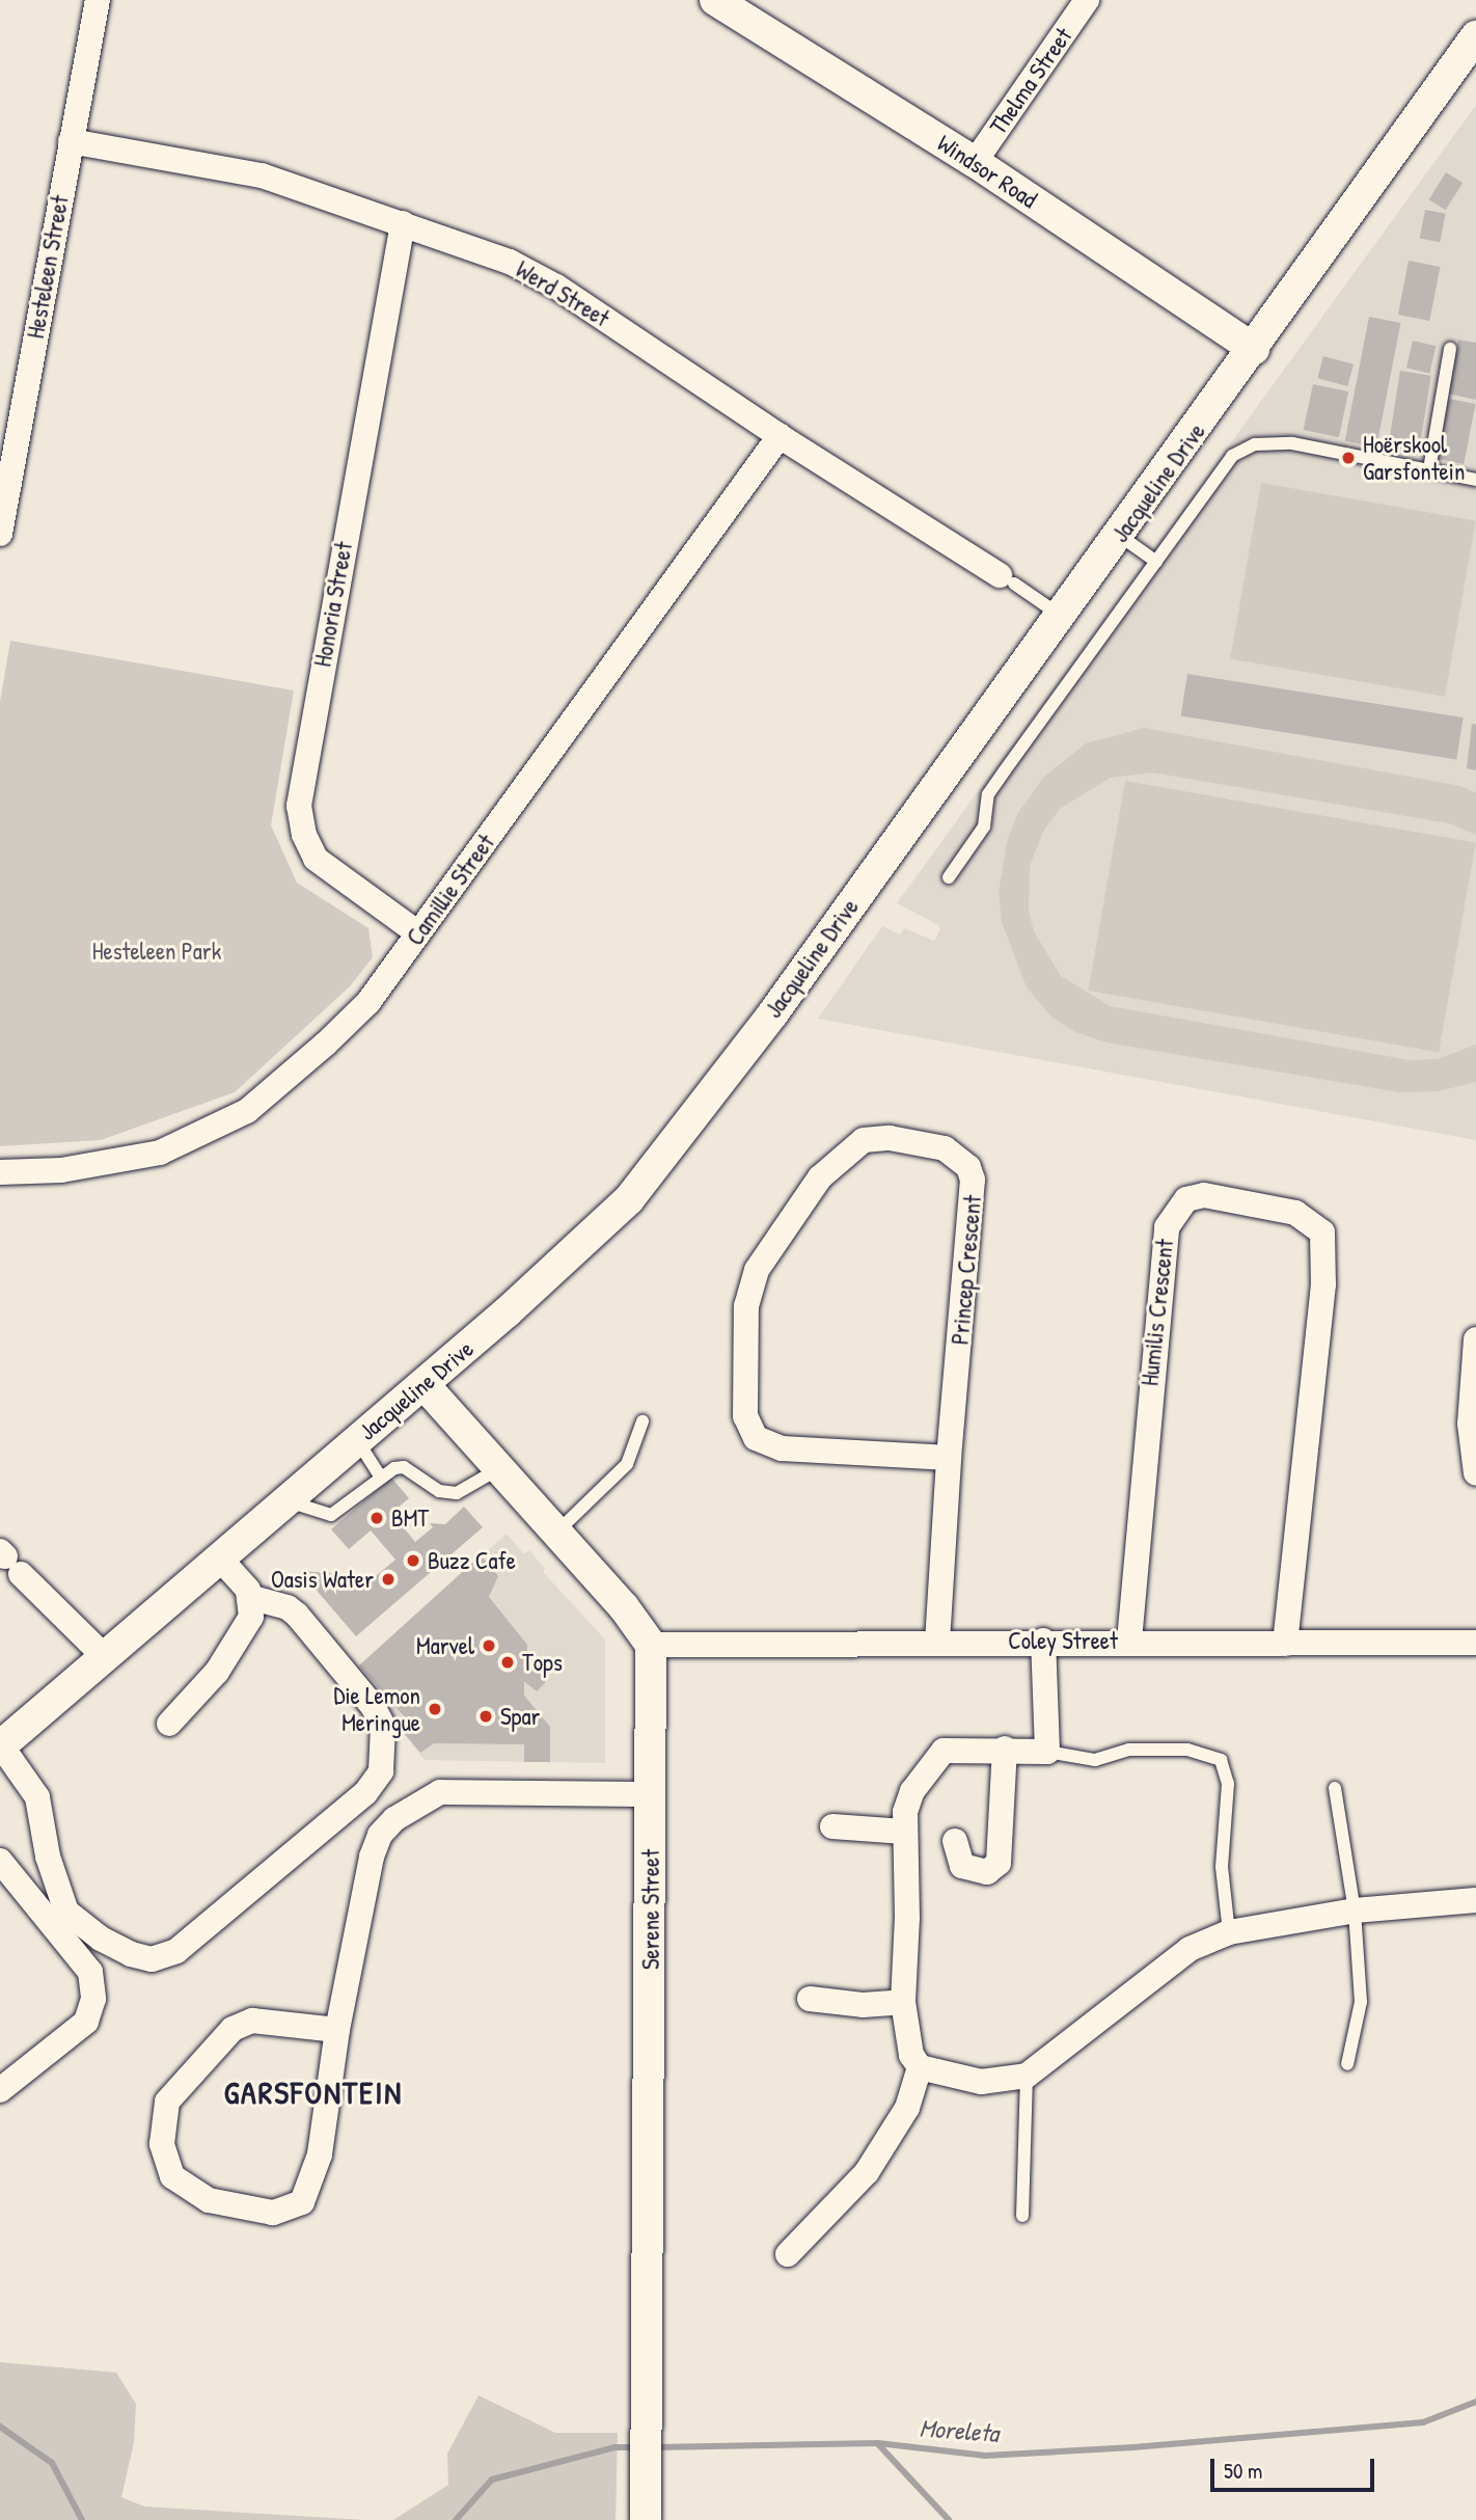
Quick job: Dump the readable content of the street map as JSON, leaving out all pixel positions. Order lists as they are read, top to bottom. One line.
{"streets":{"street":["Thelma Street","Windsor Road","Hesteleen Street","Werd Street","Jacqueline Drive","Honoria Street","Camillie Street","Princep Crescent","Humilis Crescent","Coley Street","Serene Street"]},"crossings":[["Thelma Street","Windsor Road"],["Windsor Road","Jacqueline Drive"],["Hesteleen Street","Werd Street"],["Werd Street","Honoria Street"],["Werd Street","Camillie Street"],["Honoria Street","Camillie Street"],["Princep Crescent","Coley Street"],["Humilis Crescent","Coley Street"],["Coley Street","Serene Street"]],"districts":["GARSFONTEIN"],"water":["Moreleta"],"parks":["Hesteleen Park"],"places":["Hoërskool Garsfontein","BMT","Buzz Cafe","Oasis Water","Marvel","Tops","Die Lemon Meringue","Spar"],"scale_bar":"50 m"}
